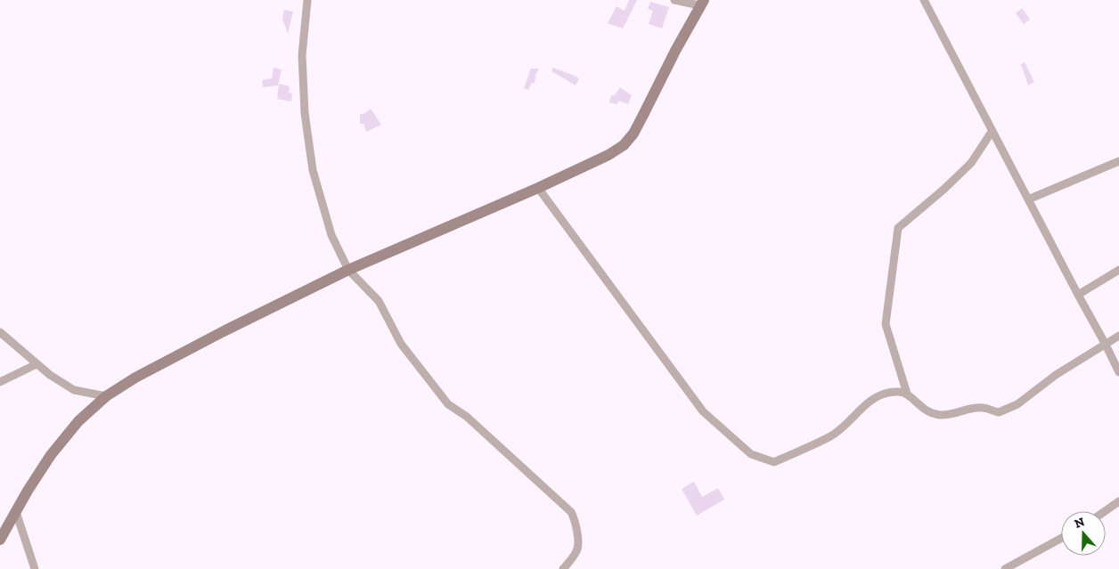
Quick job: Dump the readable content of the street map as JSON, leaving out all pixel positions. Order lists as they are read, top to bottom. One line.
{"north":"top"}
